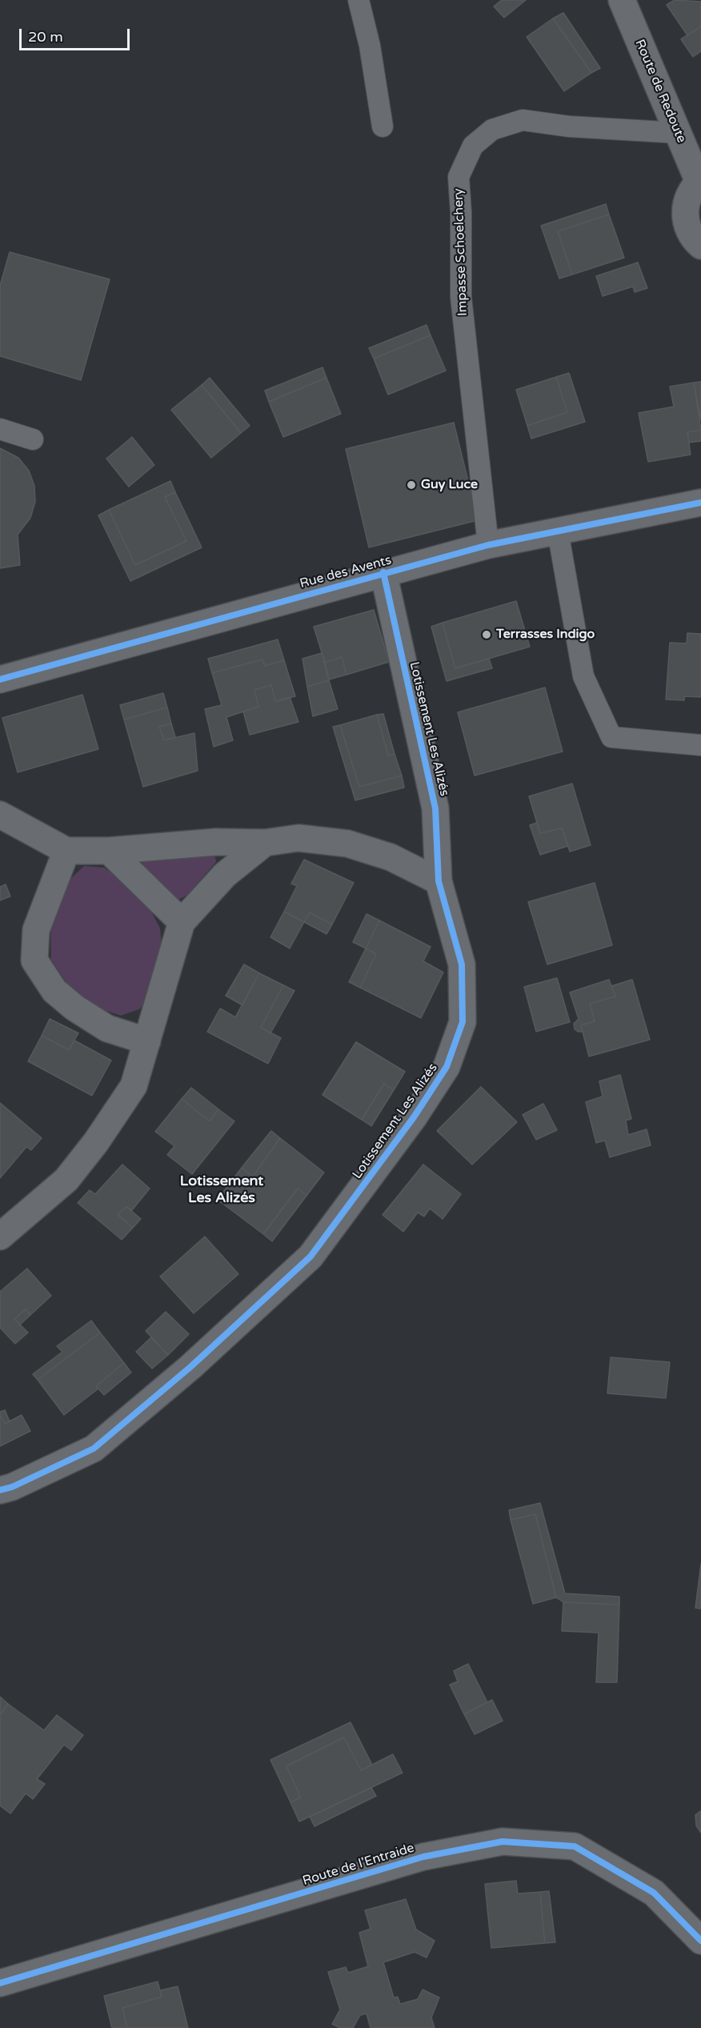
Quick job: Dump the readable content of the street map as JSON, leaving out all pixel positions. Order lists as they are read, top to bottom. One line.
{"streets":{"street":["Route de Redoute","Rue des Avents","Lotissement Les Alizés","Route de l'Entraide"],"lane":["Impasse Schoelchery"]},"crossings":[["Route de Redoute","Impasse Schoelchery"],["Impasse Schoelchery","Rue des Avents"],["Rue des Avents","Lotissement Les Alizés"]],"districts":["Lotissement Les Alizés"],"places":["Guy Luce","Terrasses Indigo"],"scale_bar":"20 m"}
